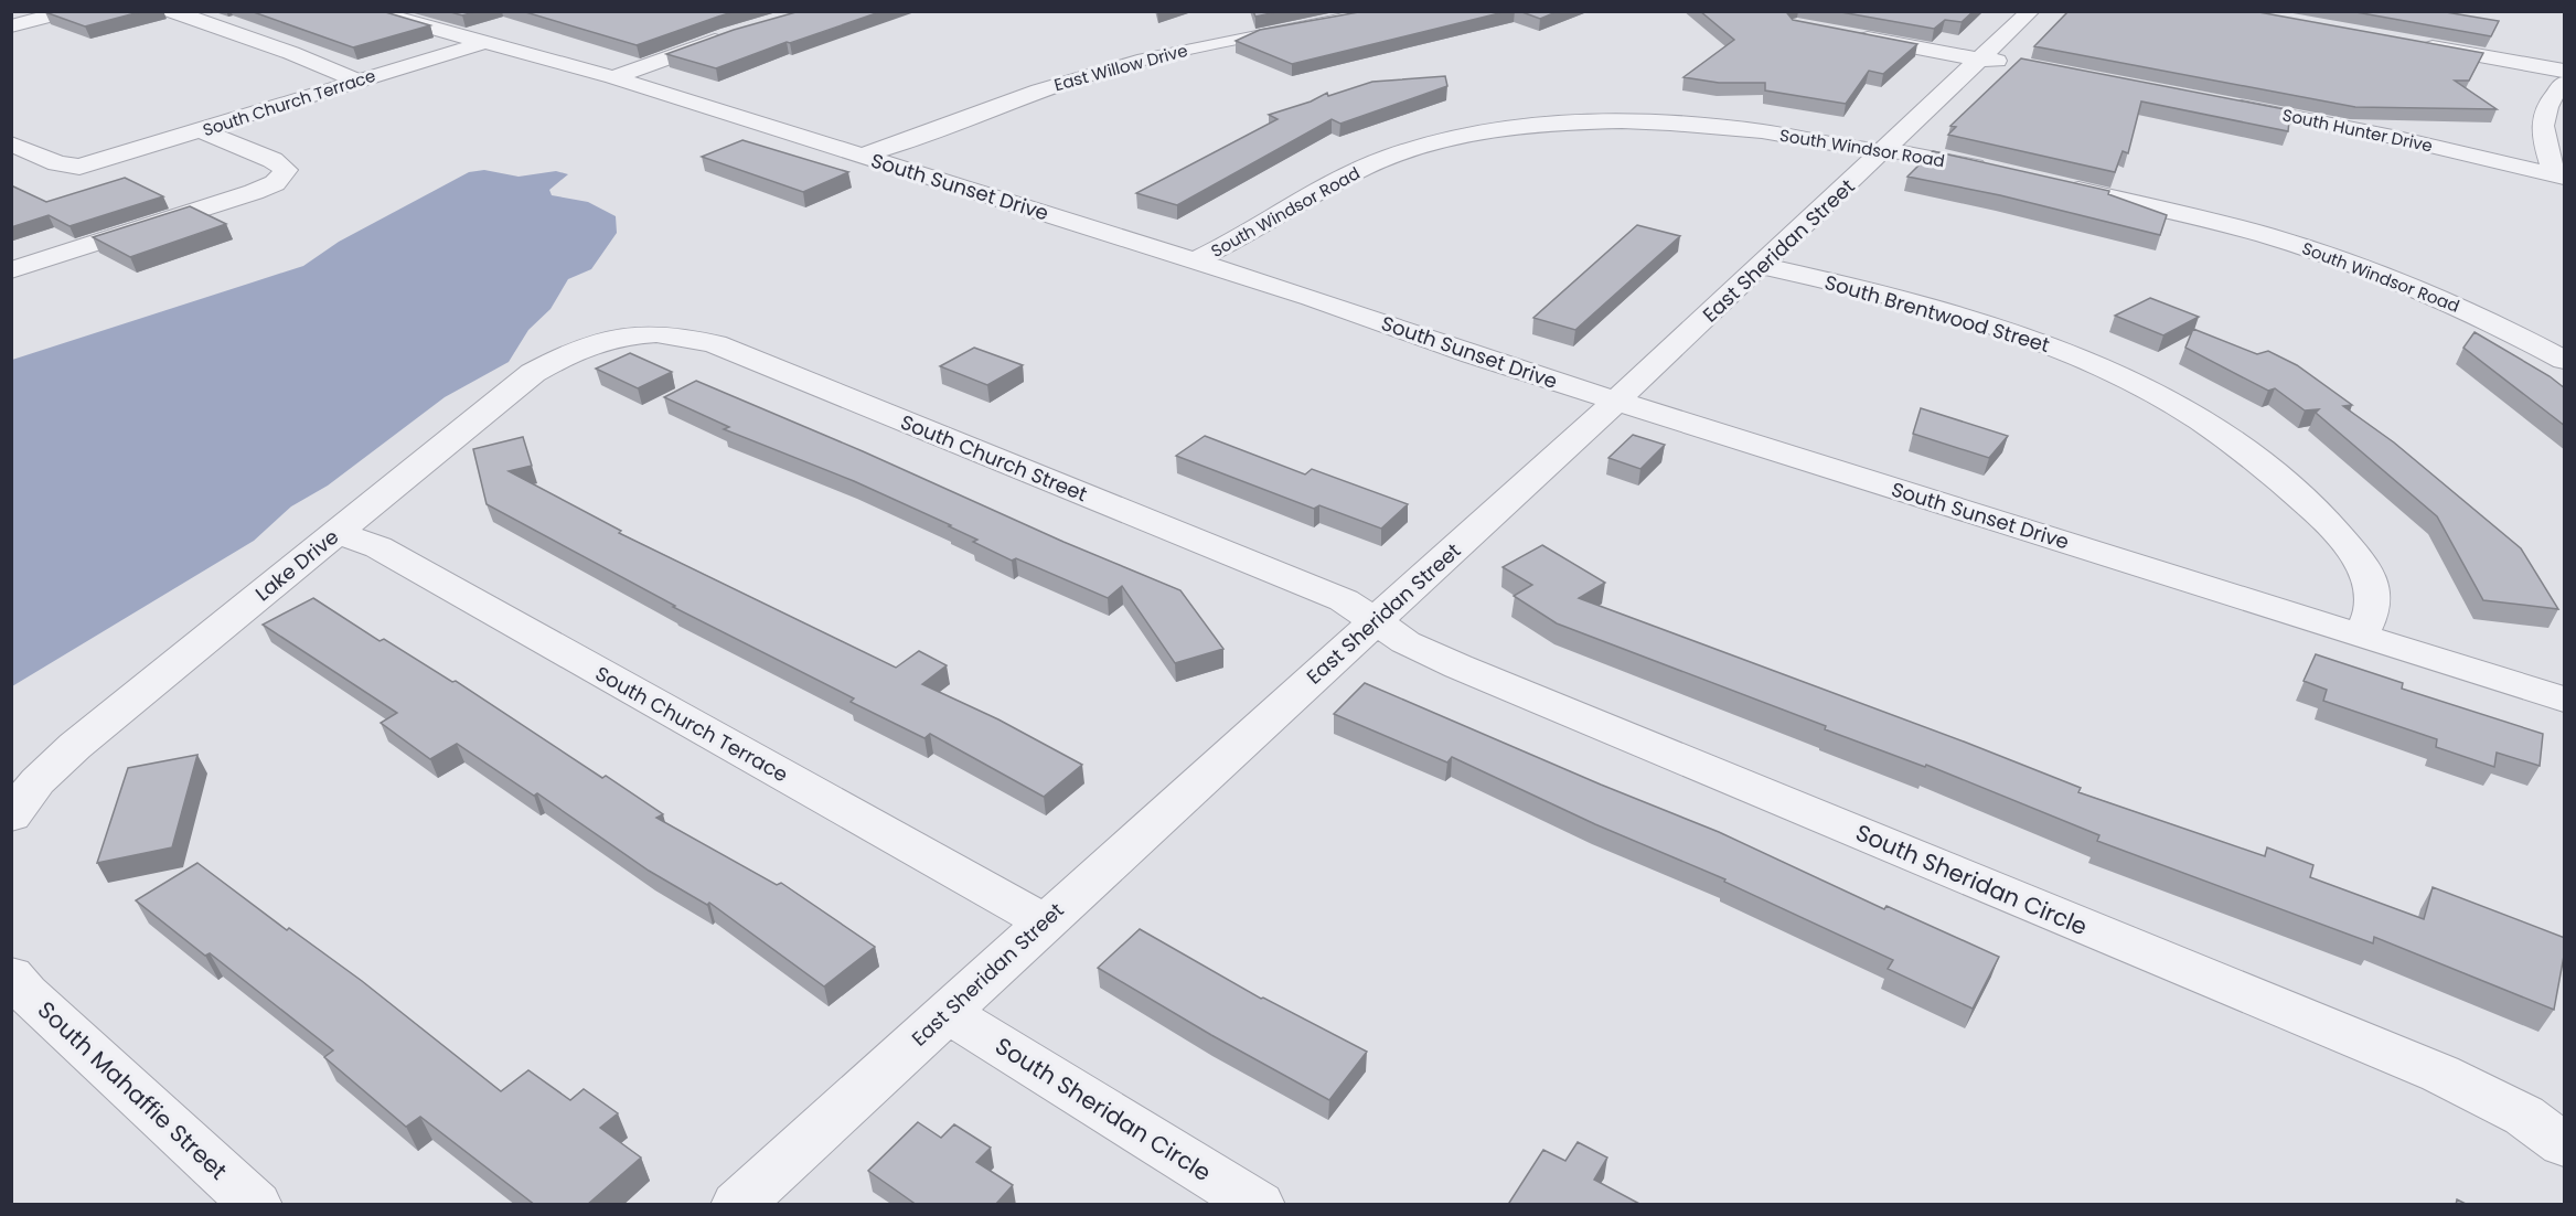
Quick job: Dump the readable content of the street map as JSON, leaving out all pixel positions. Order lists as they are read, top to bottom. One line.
{"streets":{"street":["East Willow Drive","South Church Terrace","South Hunter Drive","South Windsor Road","South Sunset Drive","East Sheridan Street","South Brentwood Street","South Church Street","Lake Drive","South Sheridan Circle","South Mahaffie Street"]},"crossings":[["East Willow Drive","South Sunset Drive"],["South Church Terrace","South Sunset Drive"],["South Church Terrace","East Sheridan Street"],["South Church Terrace","Lake Drive"],["South Windsor Road","South Sunset Drive"],["South Windsor Road","East Sheridan Street"],["South Sunset Drive","East Sheridan Street"],["South Sunset Drive","South Brentwood Street"],["East Sheridan Street","South Brentwood Street"],["East Sheridan Street","South Church Street"],["East Sheridan Street","South Sheridan Circle"],["South Church Street","Lake Drive"],["South Church Street","South Sheridan Circle"]]}
